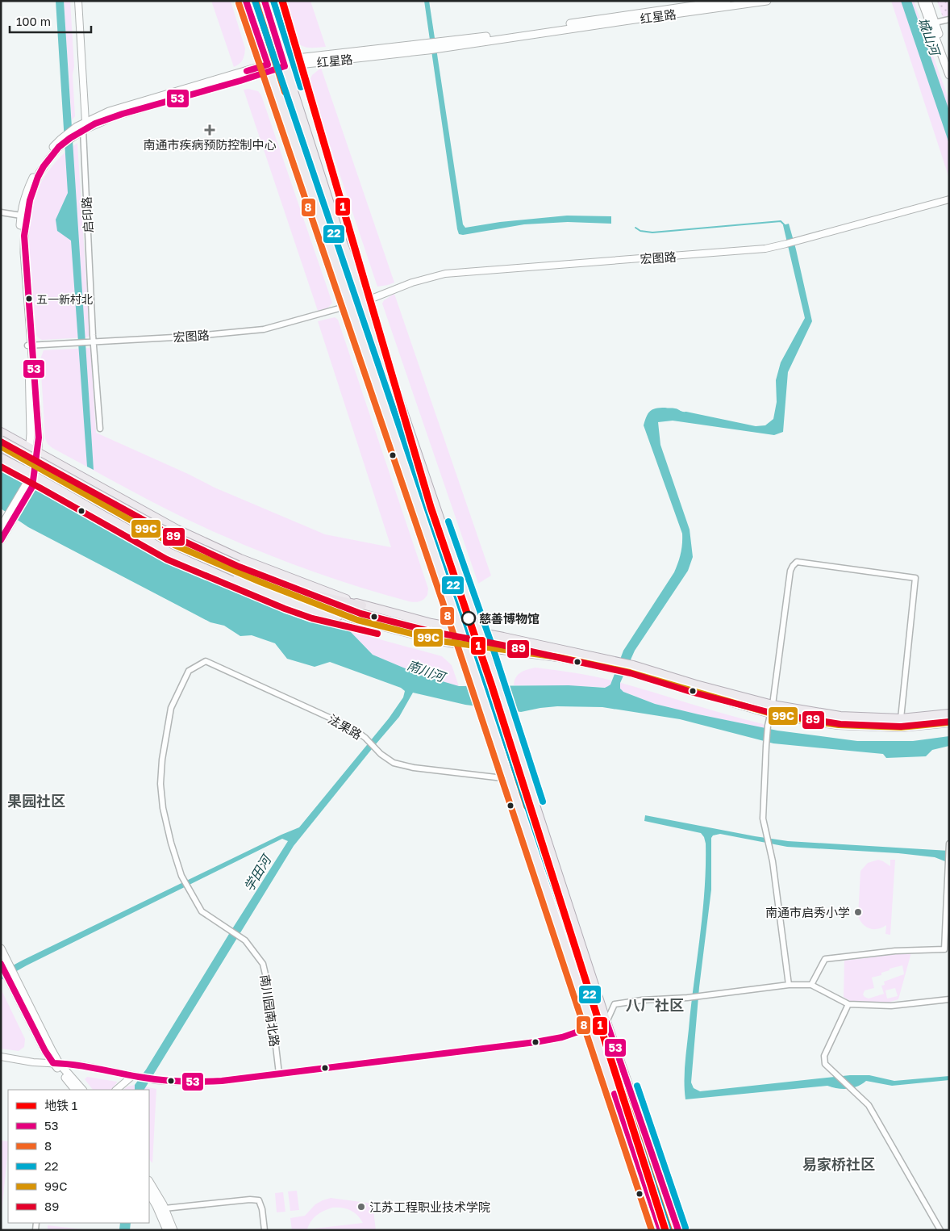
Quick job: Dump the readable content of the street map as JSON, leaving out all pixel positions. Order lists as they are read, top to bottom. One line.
{"streets":{"main road":["红星路"],"street":["启印路","宏图路","法果路","南川园南北路"]},"crossings":[["红星路","启印路"],["红星路","宏图路"],["启印路","宏图路"],["法果路","南川园南北路"]],"districts":["果园社区","八厂社区","易家桥社区"],"water":["城山河","南川河","学田河"],"places":{"health":["南通市疾病预防控制中心"],"other":["五一新村北","慈善博物馆","南通市启秀小学","江苏工程职业技术学院"]},"lines":["metro line 1","transit line 53","transit line 22","transit line 8","transit line 89","transit line 99C"],"legend":["地铁 1","53","8","22","99C","89"],"scale_bar":"100 m"}
